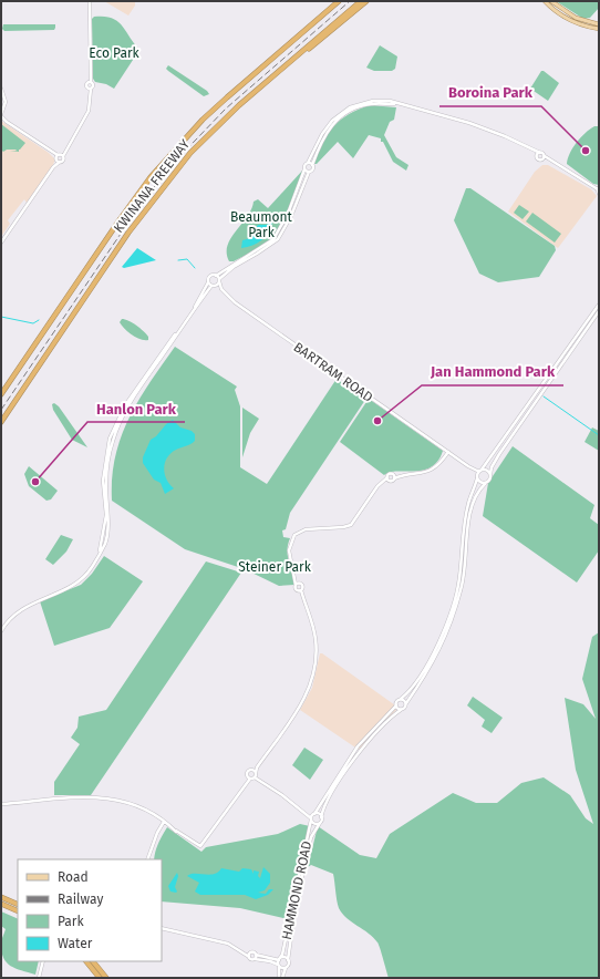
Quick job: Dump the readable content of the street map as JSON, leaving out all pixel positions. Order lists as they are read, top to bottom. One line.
{"streets":{"highway":["KWINANA FREEWAY"],"street":["BARTRAM ROAD","HAMMOND ROAD"]},"parks":["Eco Park","Beaumont Park","Steiner Park"],"places":["Boroina Park","Jan Hammond Park","Hanlon Park"],"legend":["Road","Railway","Park","Water"]}
